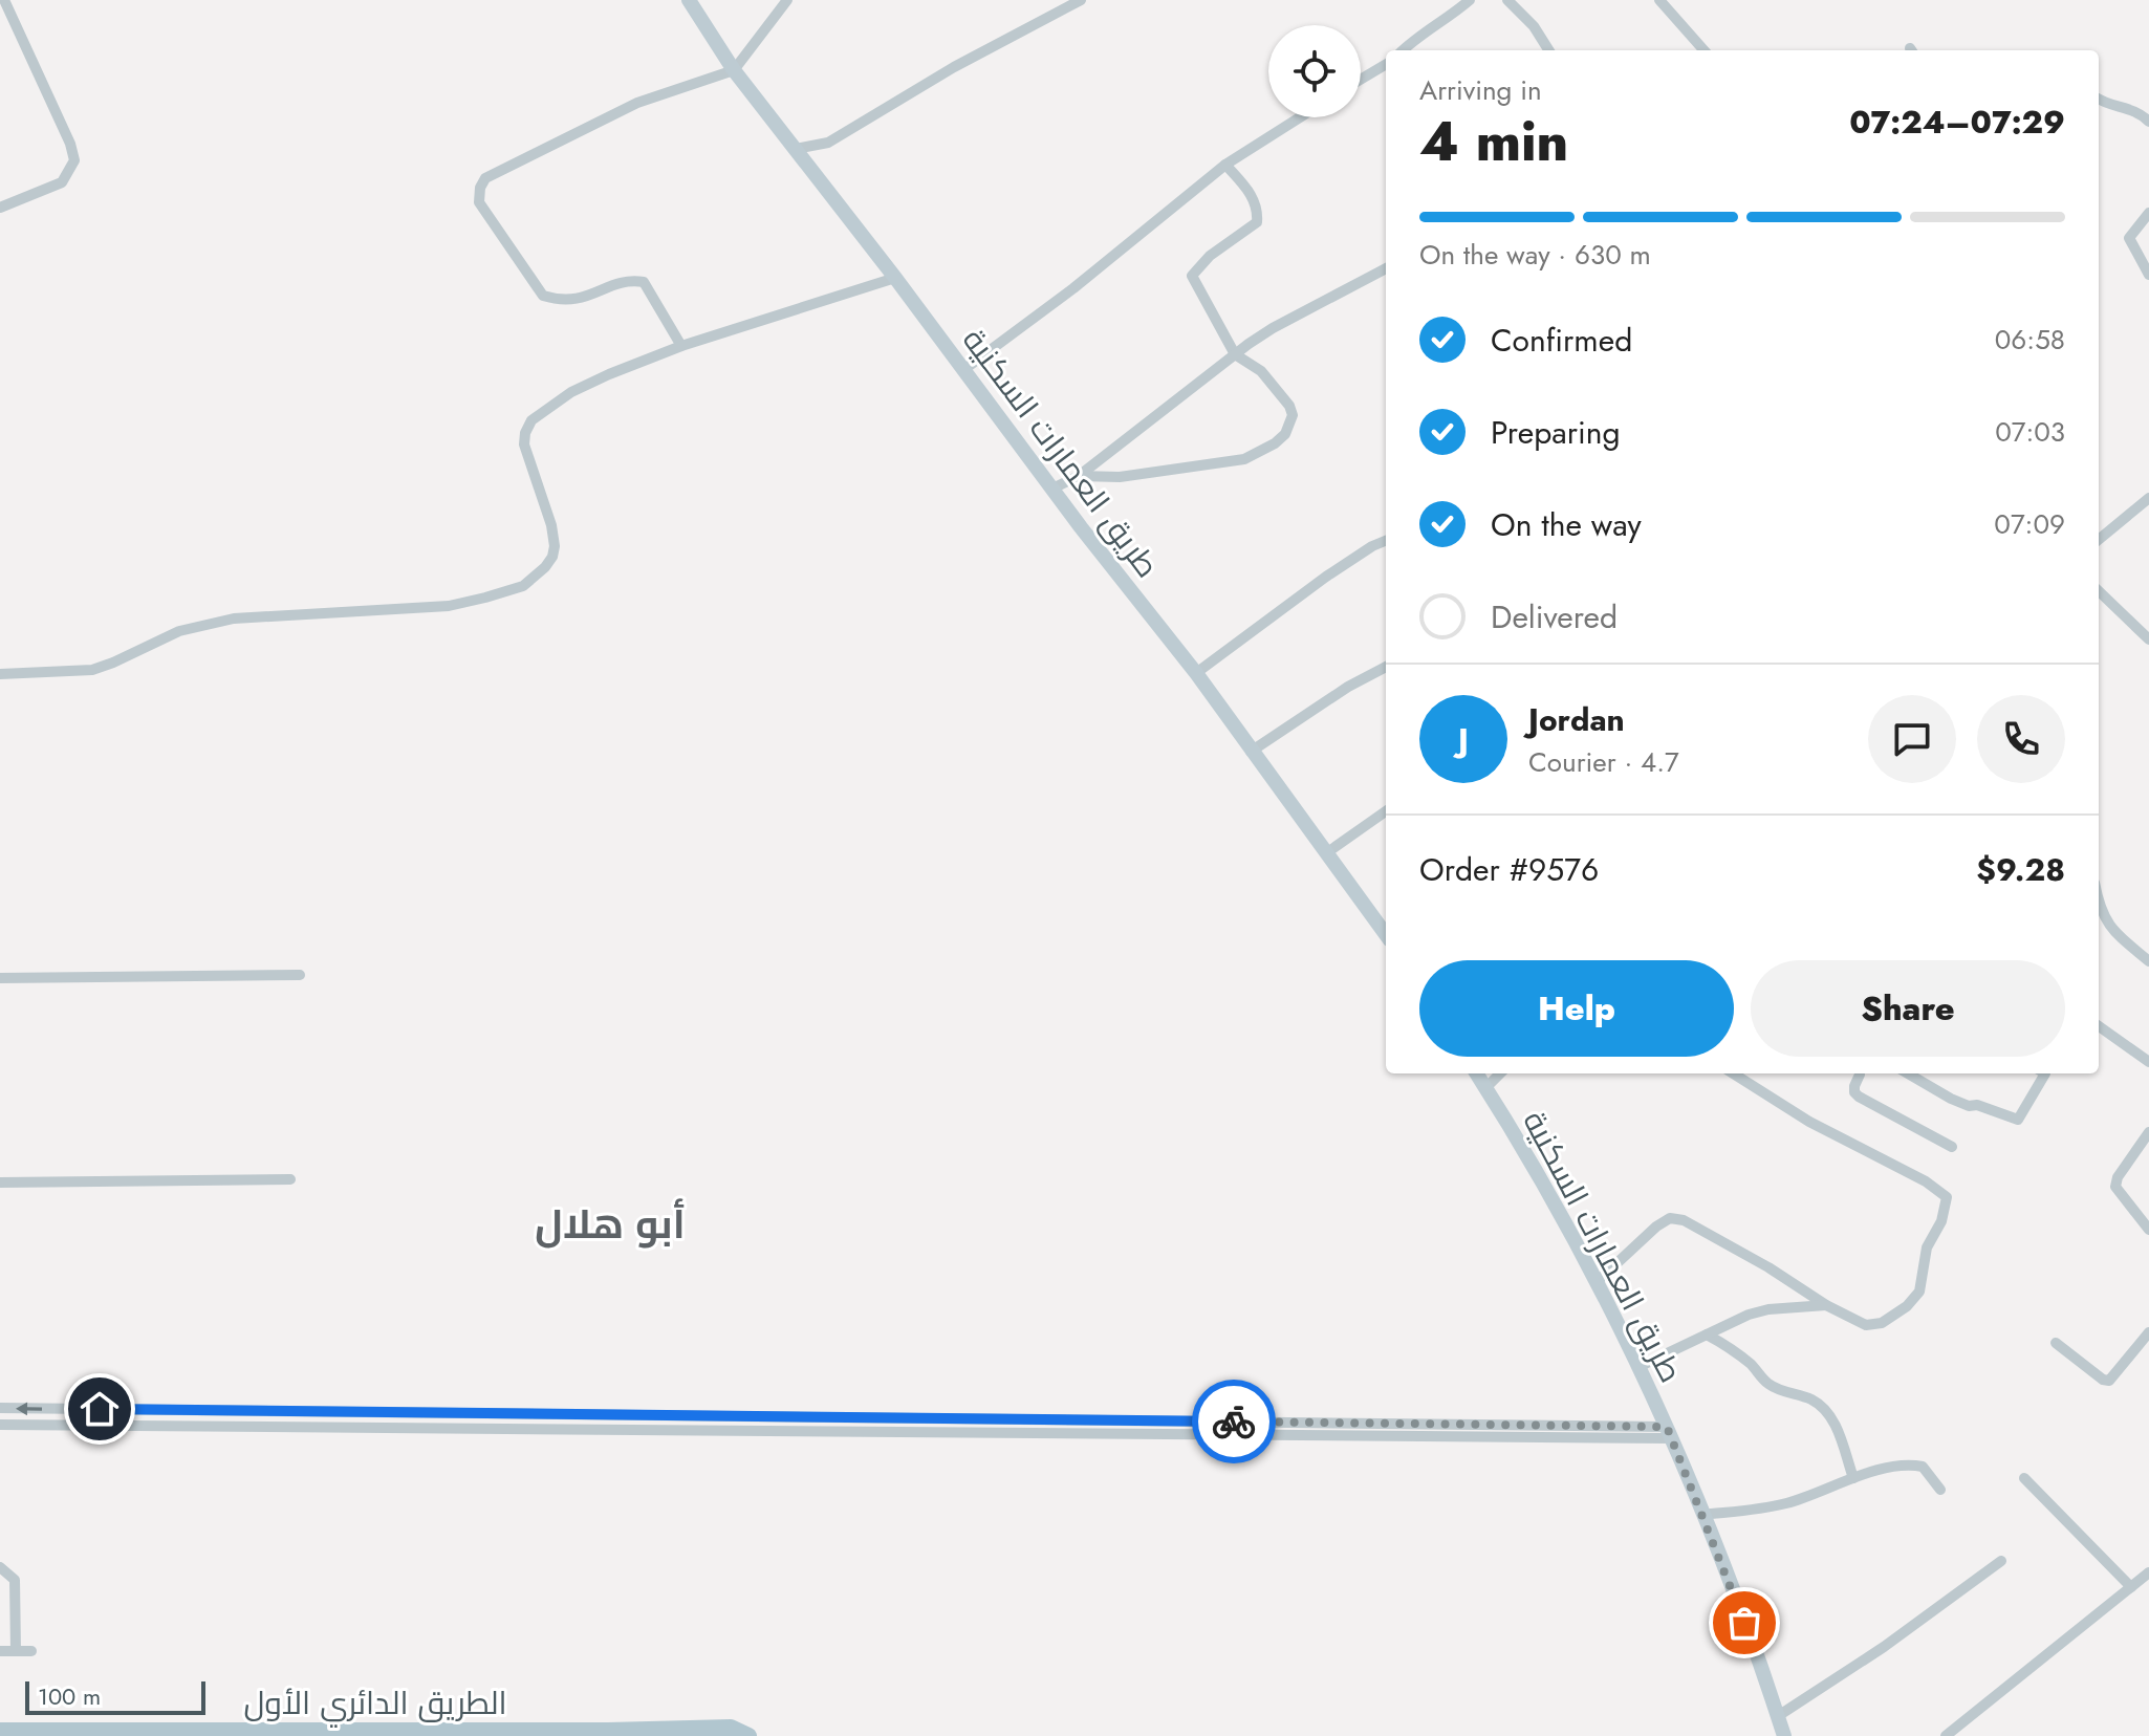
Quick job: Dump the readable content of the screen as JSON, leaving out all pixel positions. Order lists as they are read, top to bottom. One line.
{"streets":{"main road":["طريق العمارات السكنية","الطريق الدائري الأول"]},"districts":["أبو هلال"],"scale_bar":"100 m","page":{"heading":["4 min","Arriving in","07:24–07:29"],"panel":["Jordan","Courier · 4.7","Order #9576","$9.28"],"bar":"On the way · 630 m","list":[["Confirmed","06:58"],["Preparing","07:03"],["On the way","07:09"],"Delivered"],"round":"J","buttons":["Help","Share"],"scale":"100 m"}}
